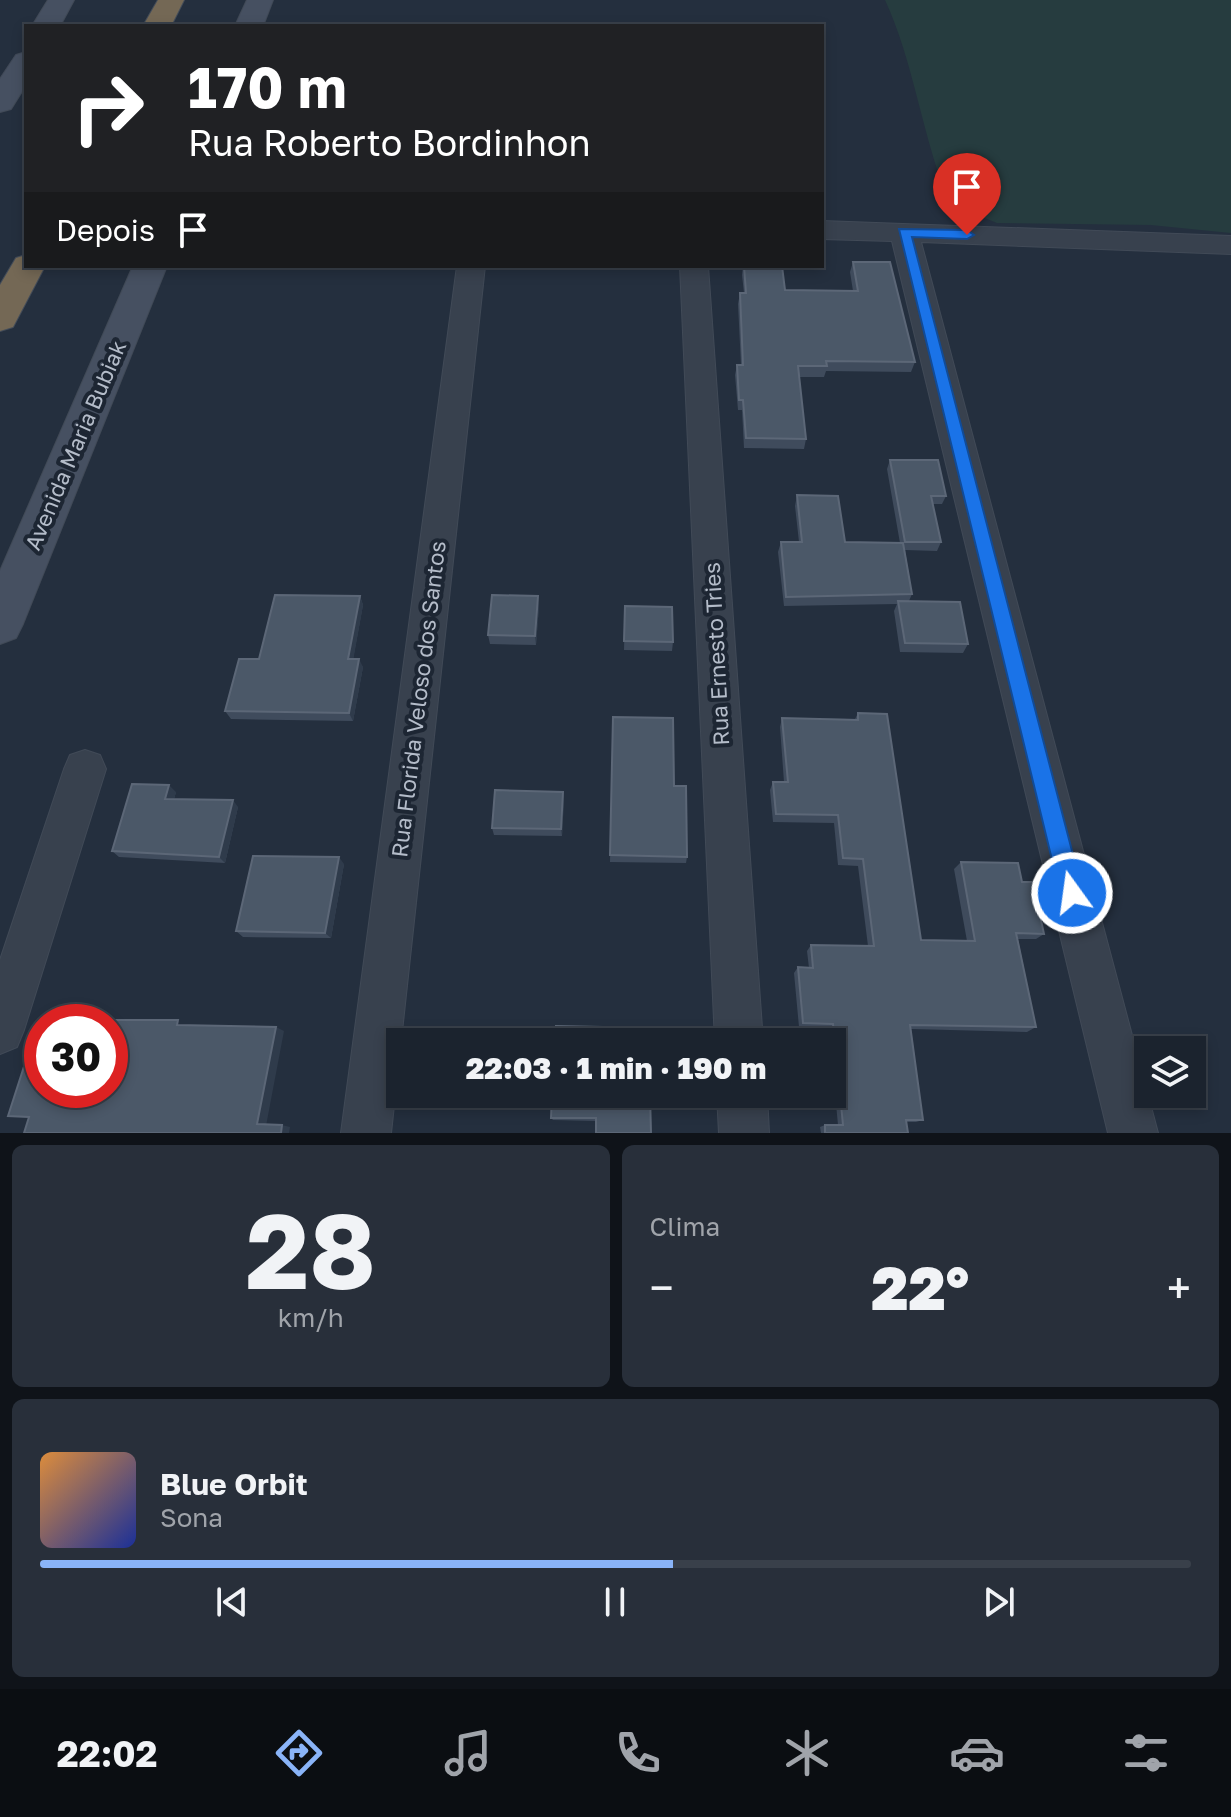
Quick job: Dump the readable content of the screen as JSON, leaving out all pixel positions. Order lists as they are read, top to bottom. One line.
{"streets":{"street":["Avenida Maria Bubiak","Rua Ernesto Tries","Rua Florida Veloso dos Santos"]},"page":{"turn":["170 m","Rua Roberto Bordinhon"],"then":"Depois","limit":"30","trip":"22:03 · 1 min · 190 m","tile":[["28","km/h"],"Clima"],"heat":["−","22°","+"],"song":["Blue Orbit","Sona"],"tabs":"22:02"}}
